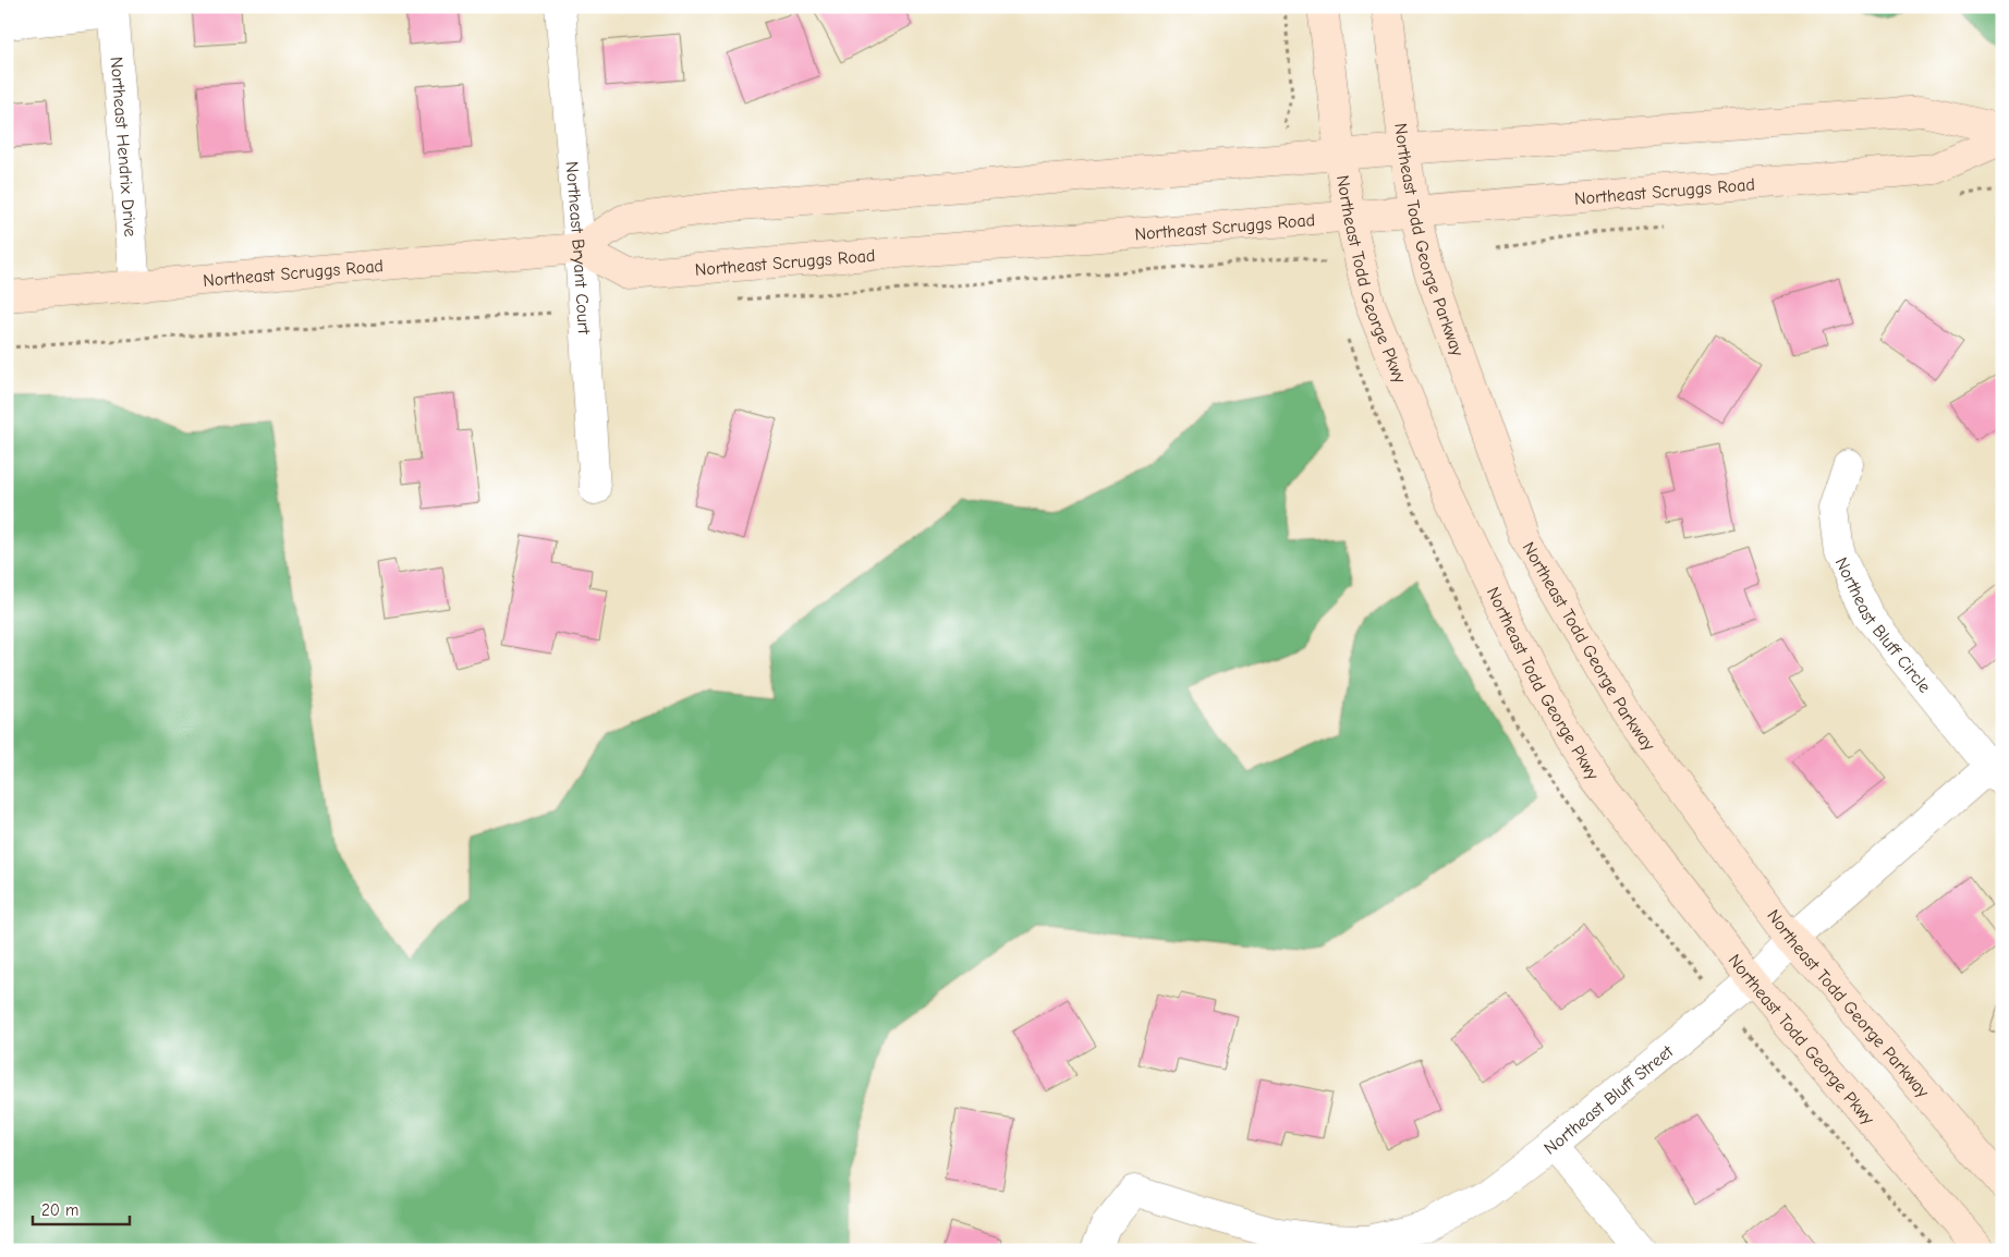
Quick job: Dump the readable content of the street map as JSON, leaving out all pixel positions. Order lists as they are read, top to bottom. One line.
{"streets":{"street":["Northeast Hendrix Drive","Northeast Scruggs Road","Northeast Todd George Parkway","Northeast Bryant Court","Northeast Todd George Pkwy","Northeast Bluff Circle","Northeast Bluff Street"]},"crossings":[["Northeast Hendrix Drive","Northeast Scruggs Road"],["Northeast Scruggs Road","Northeast Todd George Parkway"],["Northeast Scruggs Road","Northeast Bryant Court"],["Northeast Scruggs Road","Northeast Todd George Pkwy"],["Northeast Todd George Parkway","Northeast Bluff Street"],["Northeast Todd George Pkwy","Northeast Bluff Street"],["Northeast Bluff Circle","Northeast Bluff Street"]],"scale_bar":"20 m"}
